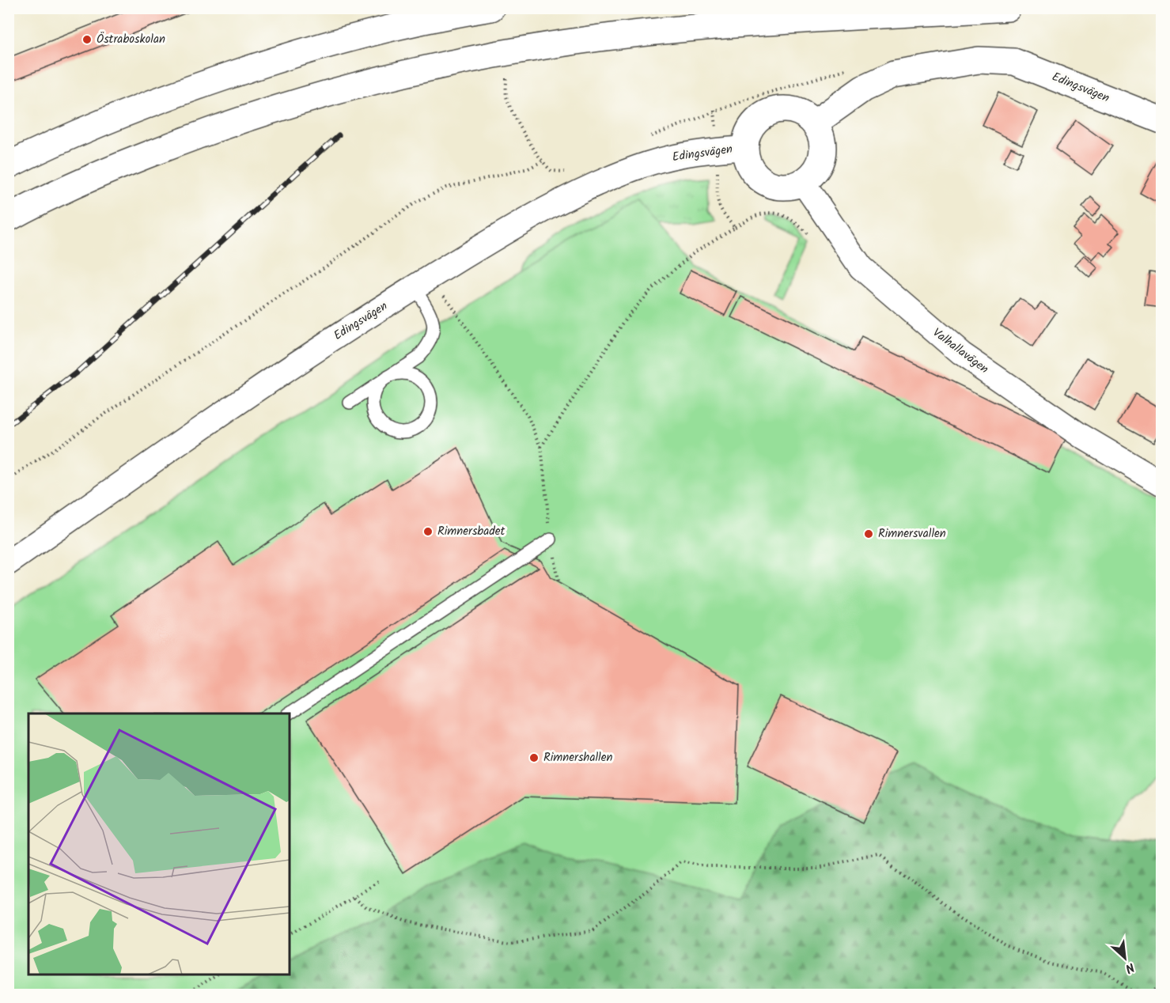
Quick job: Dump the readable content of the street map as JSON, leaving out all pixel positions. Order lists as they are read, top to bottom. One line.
{"streets":{"main road":["Edingsvägen"],"street":["Valhallavägen"]},"crossings":[["Edingsvägen","Valhallavägen"]],"places":["Östraboskolan","Rimnersbadet","Rimnersvallen","Rimnershallen"],"north":"bottom right"}
